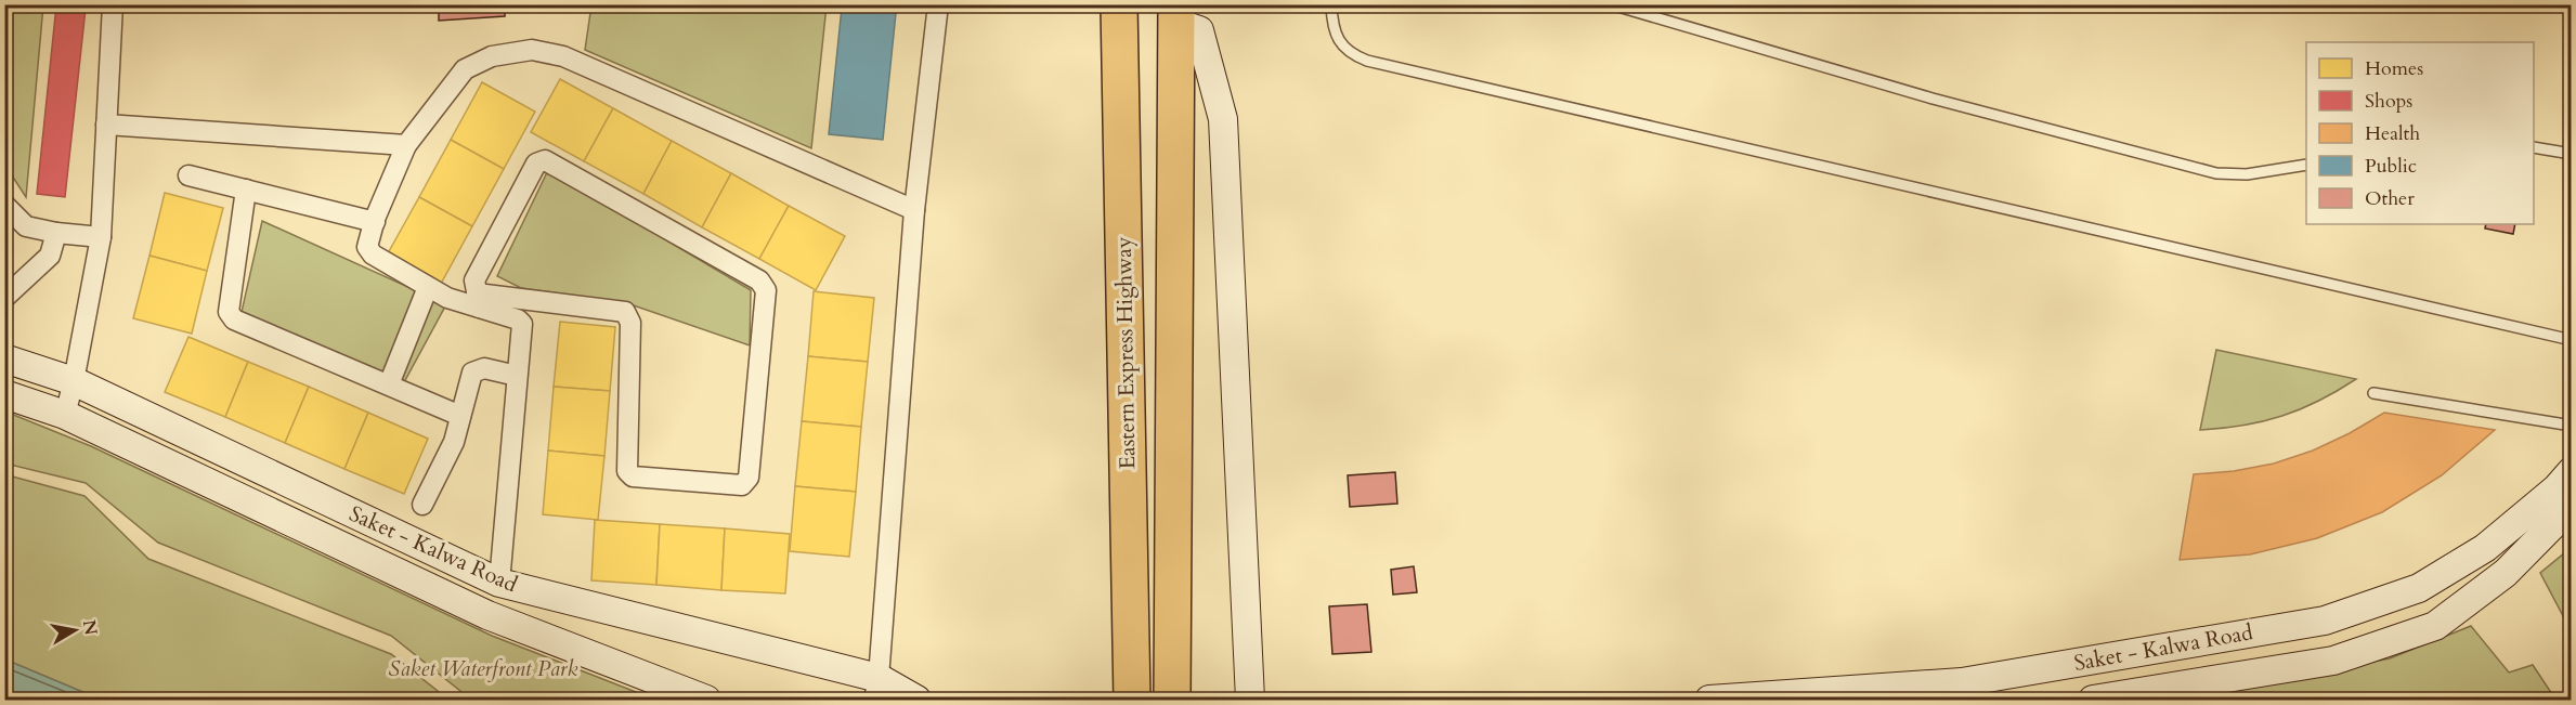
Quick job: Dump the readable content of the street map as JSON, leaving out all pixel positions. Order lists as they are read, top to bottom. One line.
{"streets":{"highway":["Eastern Express Highway"],"main road":["Saket - Kalwa Road"]},"parks":["Saket Waterfront Park"],"legend":["Homes","Shops","Health","Public","Other"],"north":"right"}
